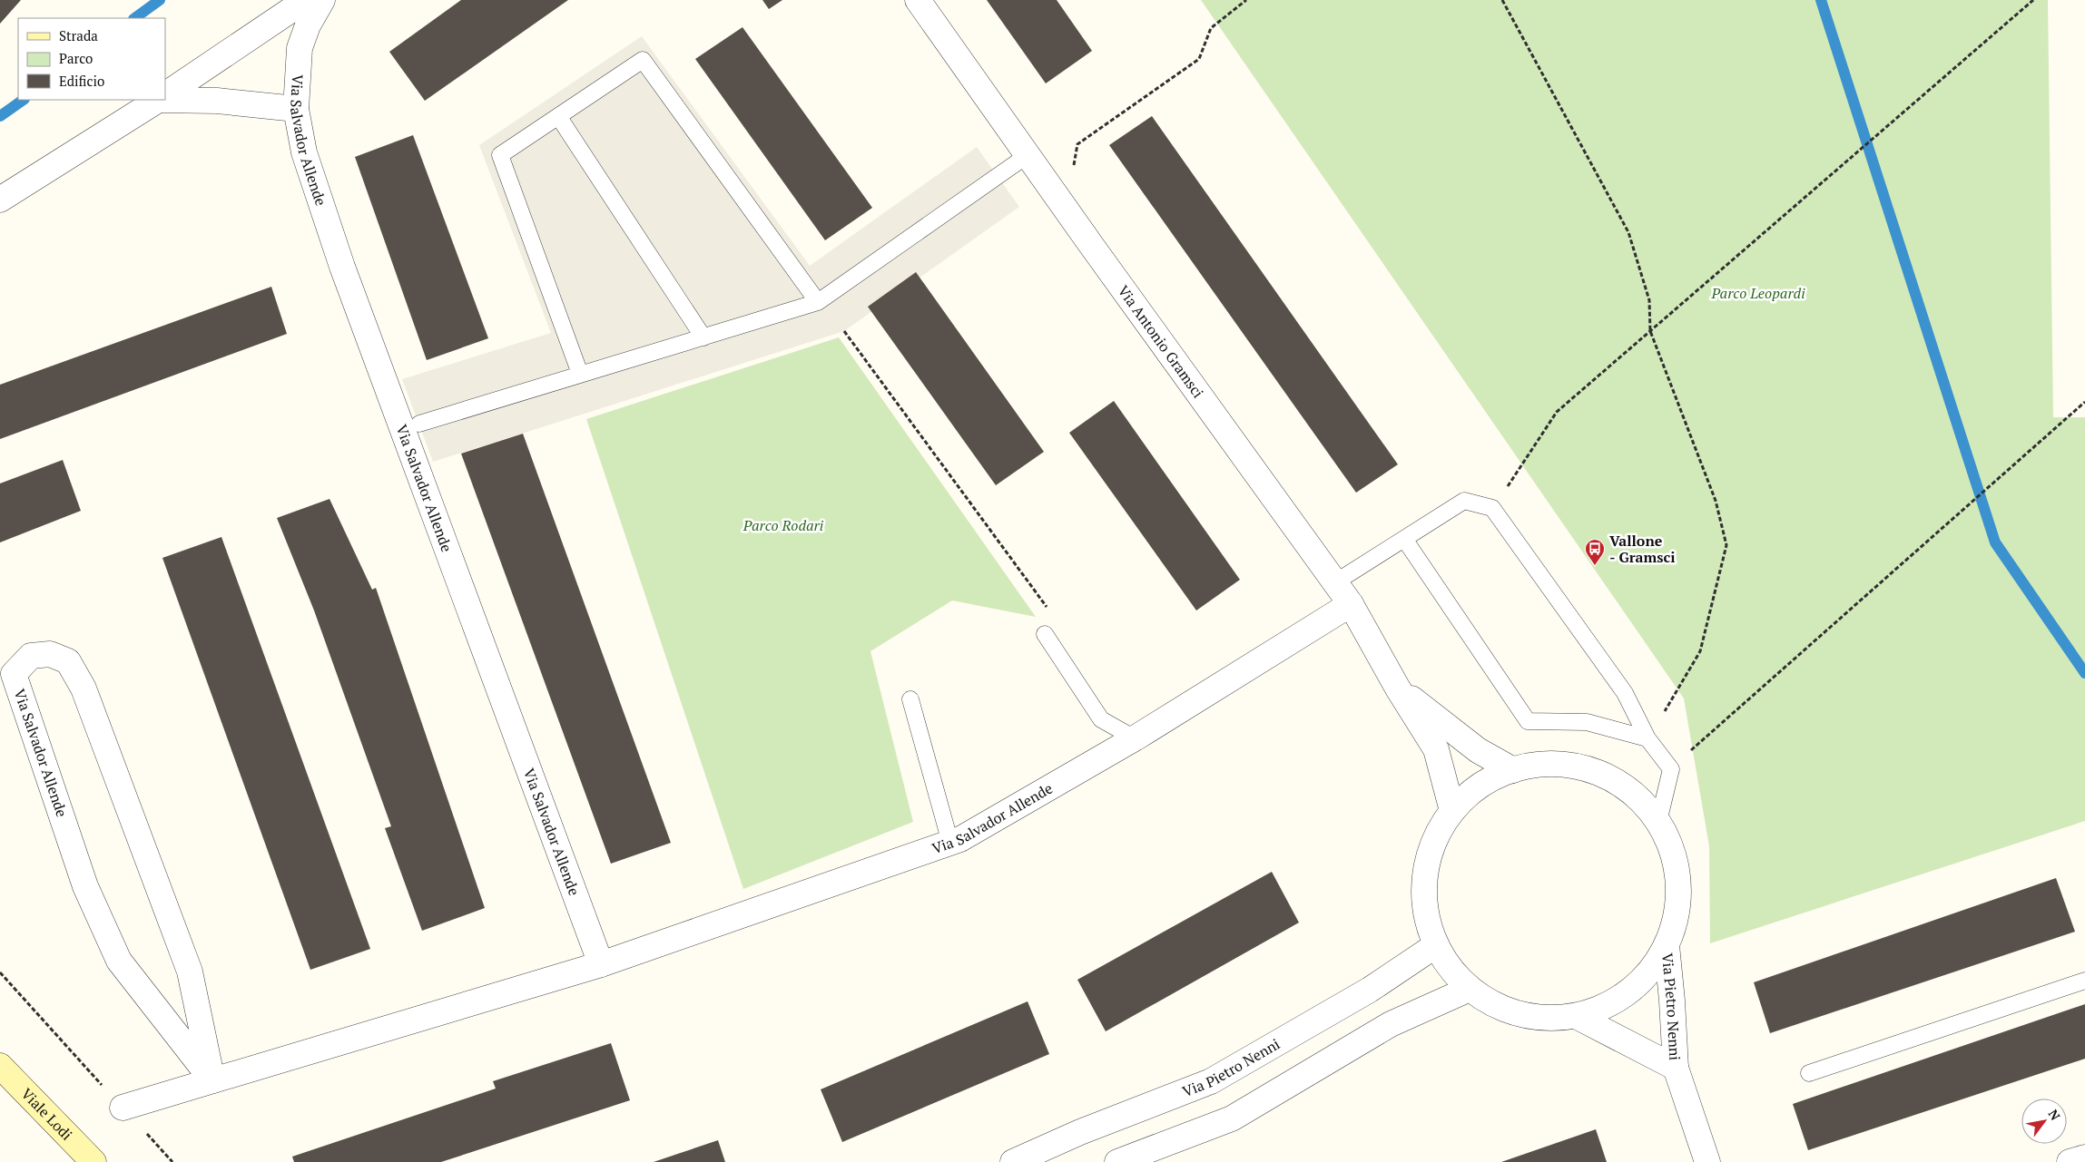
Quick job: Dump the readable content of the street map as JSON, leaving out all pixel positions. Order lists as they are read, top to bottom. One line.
{"streets":{"street":["Via Salvador Allende","Via Antonio Gramsci","Via Pietro Nenni","Viale Lodi"]},"crossings":[["Via Salvador Allende","Via Antonio Gramsci"]],"parks":["Parco Leopardi","Parco Rodari"],"places":{"bus stop":["Vallone - Gramsci"]},"legend":["Strada","Parco","Edificio"],"north":"top right"}
